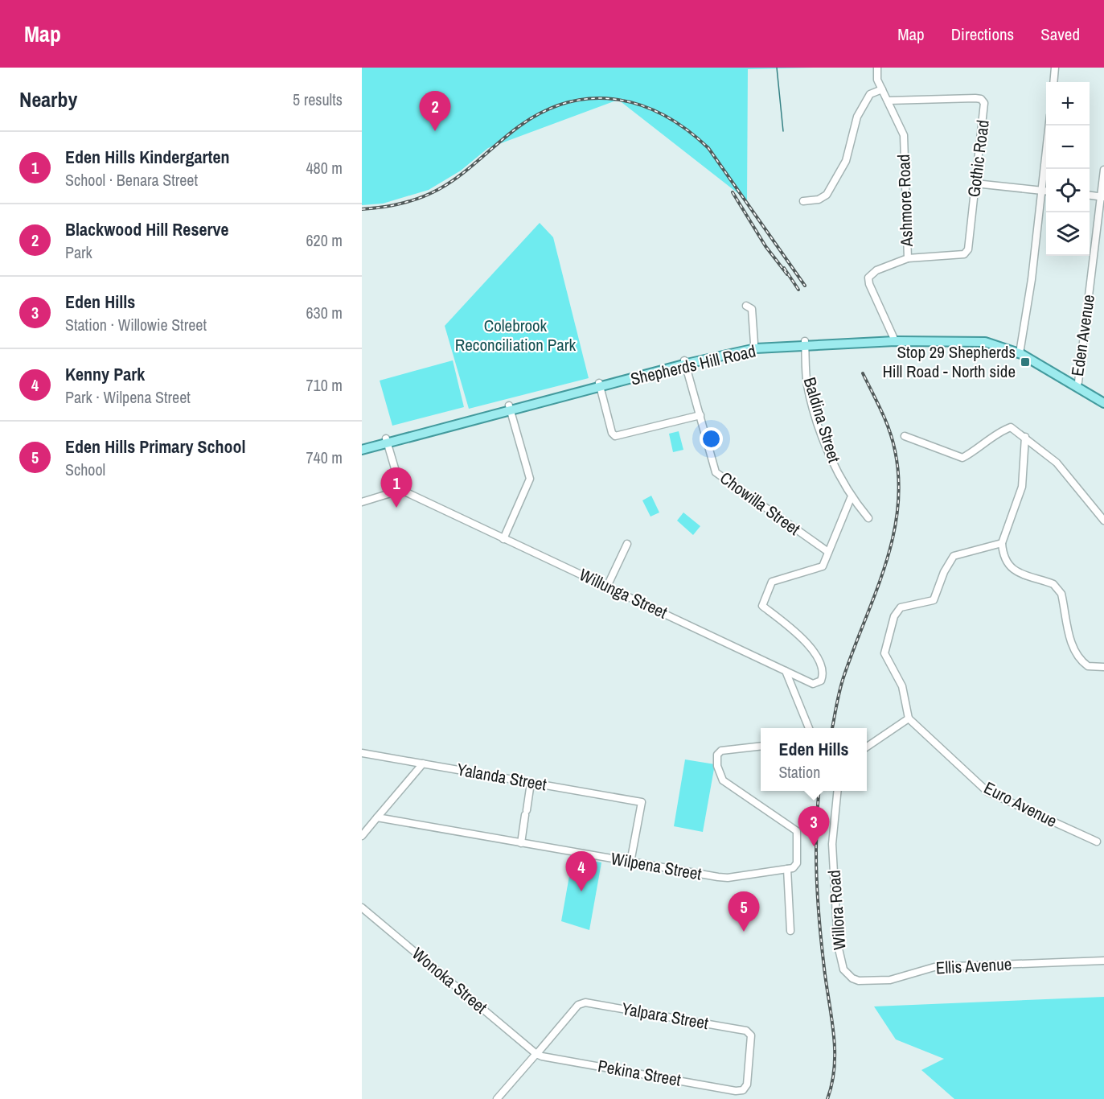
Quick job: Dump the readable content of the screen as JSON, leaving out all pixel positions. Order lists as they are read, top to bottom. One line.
{"streets":{"main road":["Shepherds Hill Road"],"street":["Gothic Road","Ashmore Road","Eden Avenue","Baldina Street","Chowilla Street","Willunga Street","Yalanda Street","Euro Avenue","Wilpena Street","Willora Road","Ellis Avenue","Wonoka Street","Yalpara Street","Pekina Street"]},"crossings":[["Gothic Road","Ashmore Road"],["Ashmore Road","Shepherds Hill Road"],["Eden Avenue","Shepherds Hill Road"],["Shepherds Hill Road","Baldina Street"],["Shepherds Hill Road","Chowilla Street"],["Chowilla Street","Willunga Street"],["Yalanda Street","Wilpena Street"],["Willora Road","Ellis Avenue"],["Wonoka Street","Yalpara Street"],["Wonoka Street","Pekina Street"],["Yalpara Street","Pekina Street"]],"parks":["Colebrook Reconciliation Park"],"places":{"transit":["Stop 29 Shepherds Hill Road - North side"]},"page":{"header":"Map","nav":["Map","Directions","Saved"],"heading":["Nearby","5 results"],"map_buttons":["+","−"],"pins":["2","1","3","4","5"],"list":[{"mark":"1","name":"Eden Hills Kindergarten","note":"School · Benara Street","value":"480 m"},{"mark":"2","name":"Blackwood Hill Reserve","note":"Park","value":"620 m"},{"mark":"3","name":"Eden Hills","note":"Station · Willowie Street","value":"630 m"},{"mark":"4","name":"Kenny Park","note":"Park · Wilpena Street","value":"710 m"},{"mark":"5","name":"Eden Hills Primary School","note":"School","value":"740 m"}],"popup":["Eden Hills","Station"]}}
